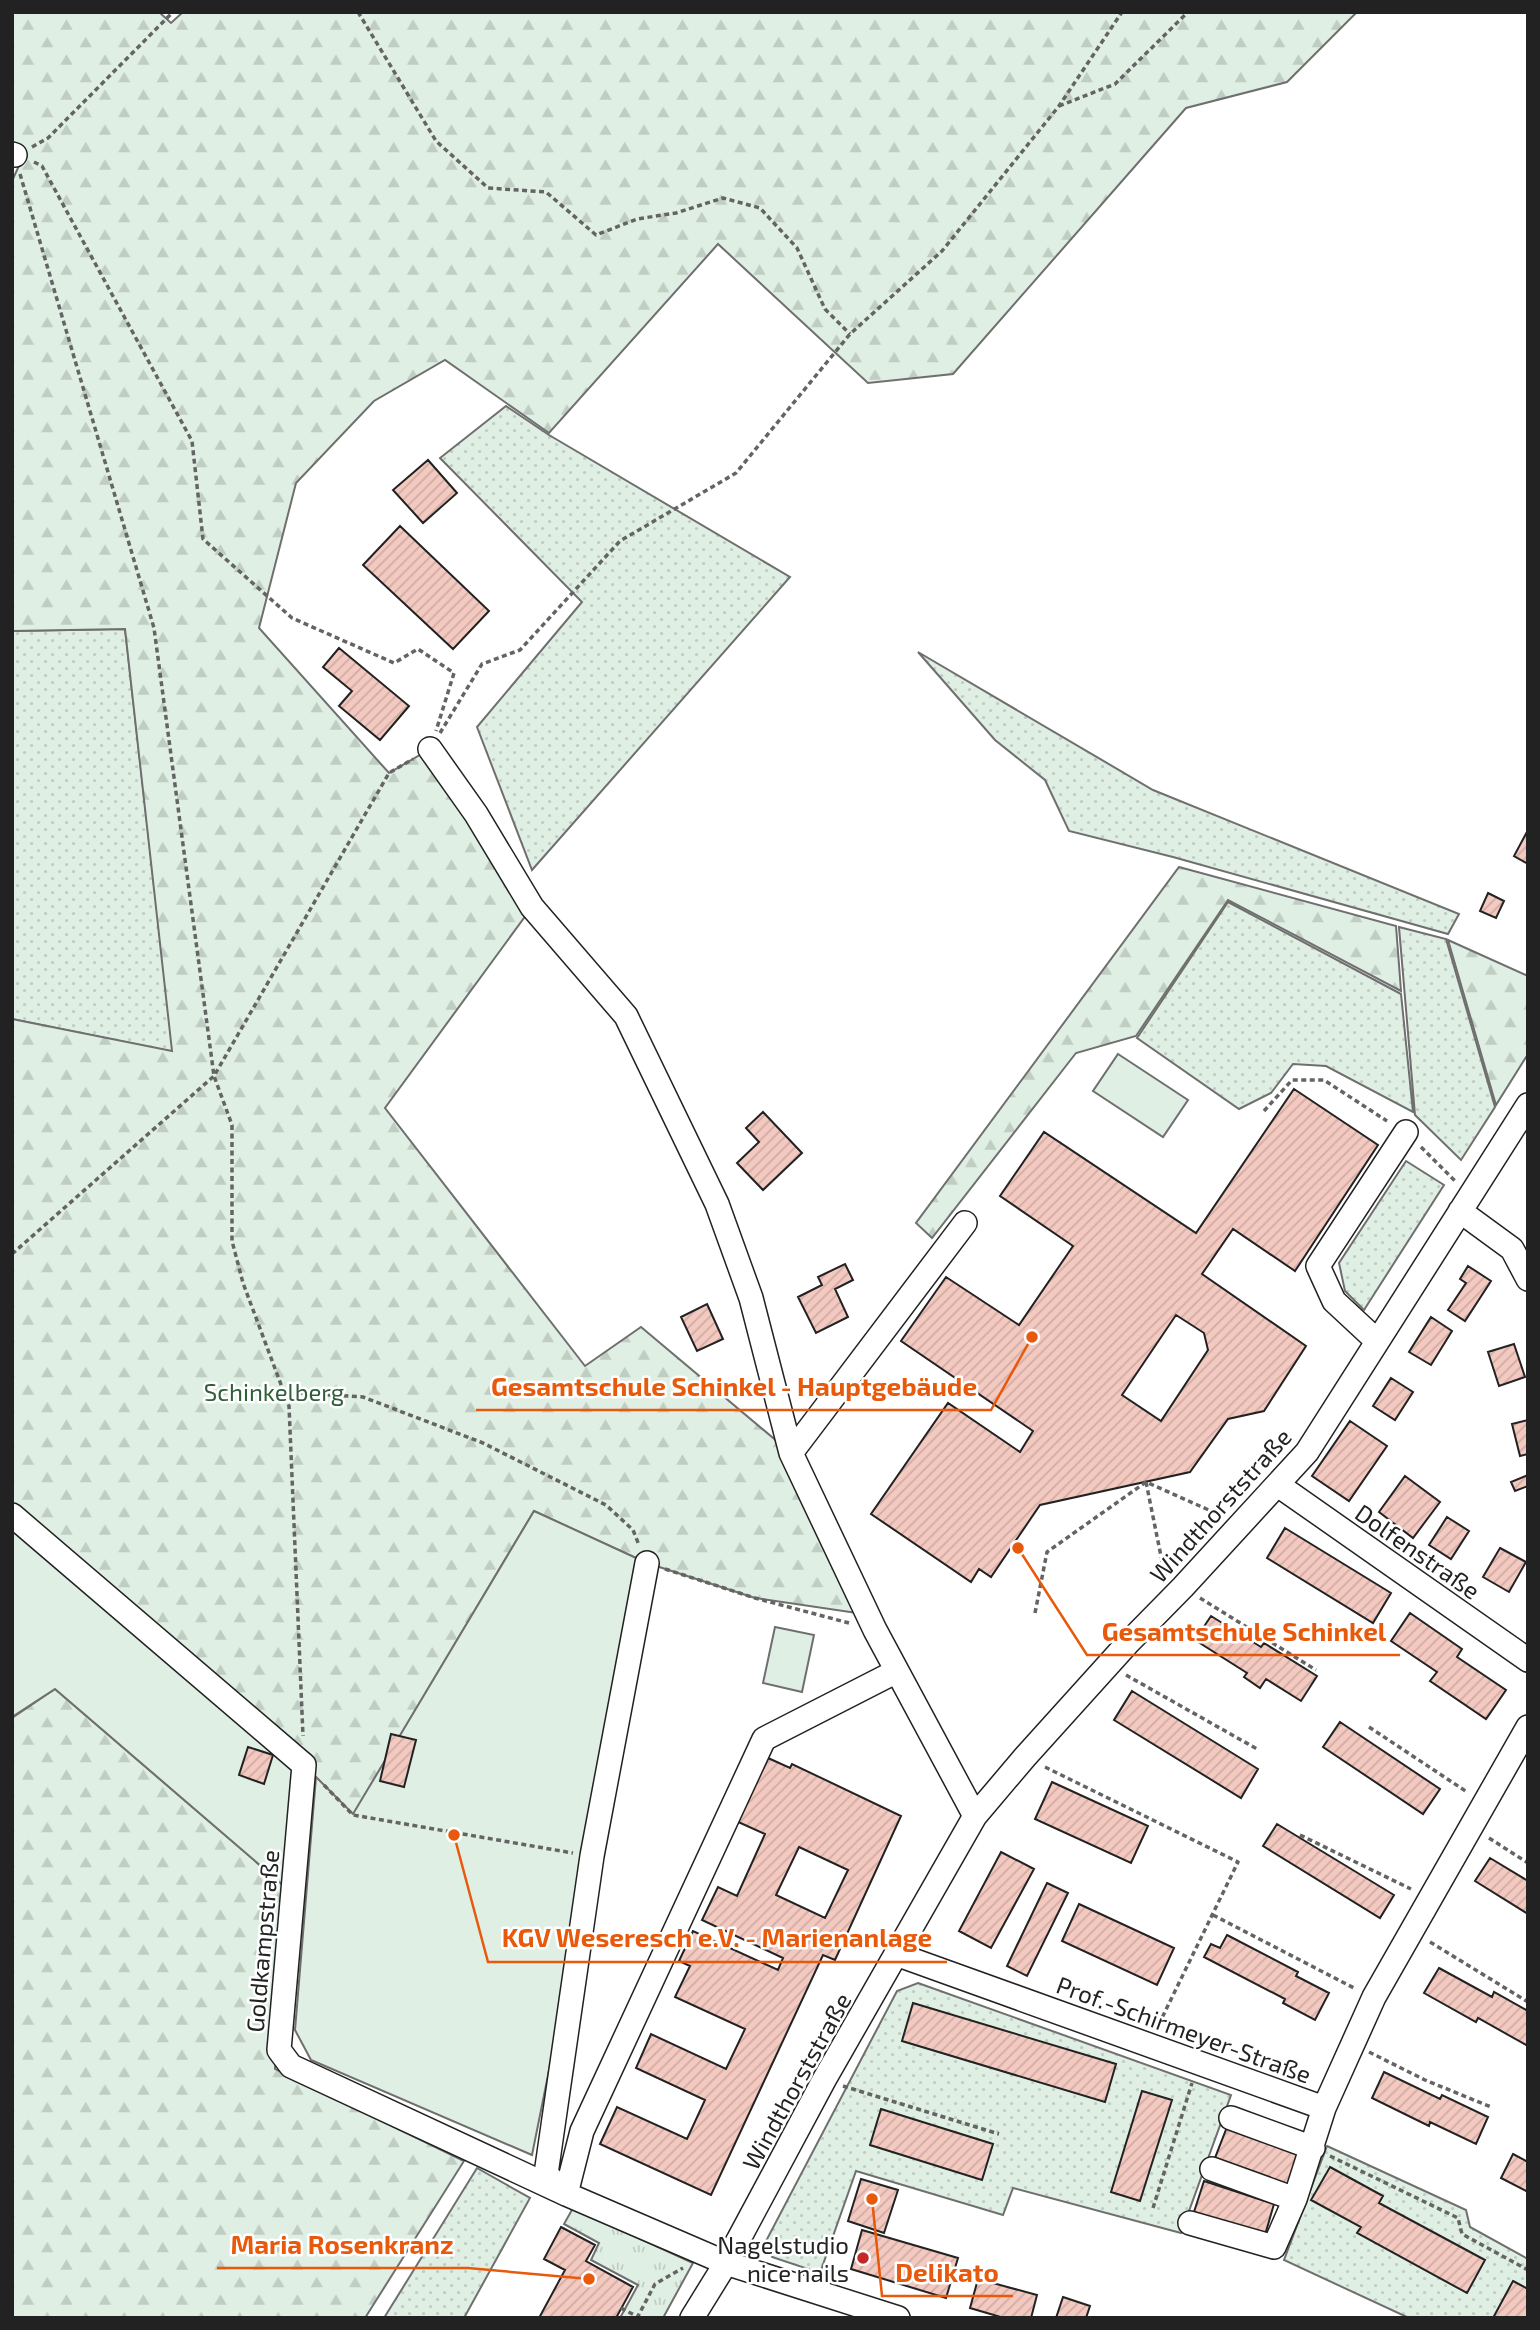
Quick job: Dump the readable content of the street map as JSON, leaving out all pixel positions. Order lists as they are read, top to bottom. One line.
{"streets":{"street":["Windthorststraße","Dolfenstraße","Goldkampstraße","Prof.-Schirmeyer-Straße"]},"crossings":[["Windthorststraße","Dolfenstraße"],["Windthorststraße","Goldkampstraße"],["Windthorststraße","Prof.-Schirmeyer-Straße"]],"parks":["Schinkelberg"],"places":["Gesamtschule Schinkel - Hauptgebäude","Gesamtschule Schinkel","KGV Weseresch e.V. - Marienanlage","Delikato","Nagelstudio nice nails","Maria Rosenkranz"]}
